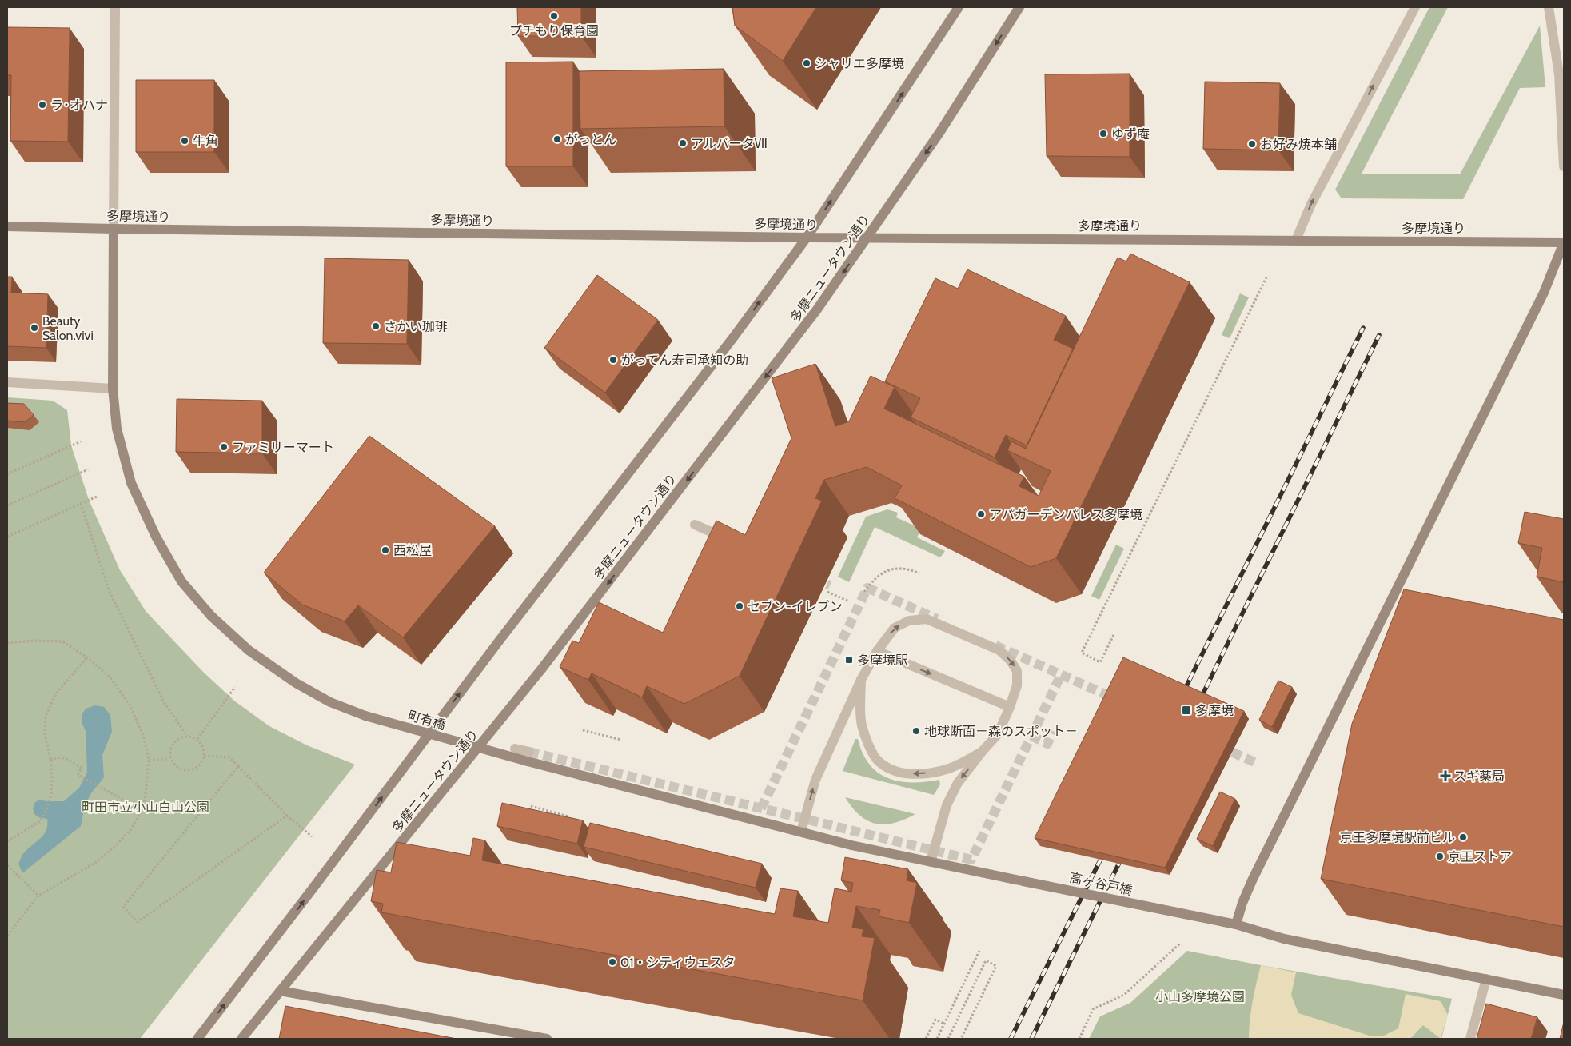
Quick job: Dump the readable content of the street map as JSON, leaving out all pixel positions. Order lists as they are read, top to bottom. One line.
{"streets":{"street":["多摩境通り","多摩ニュータウン通り","町有橋","高ヶ谷戸橋"]},"crossings":[["多摩境通り","多摩ニュータウン通り"],["多摩境通り","町有橋"],["町有橋","高ヶ谷戸橋"]],"parks":["町田市立小山白山公園","小山多摩境公園"],"places":{"other":["プチもり保育園","シャリエ多摩境","ラ･オハナ","ゆず庵","がっとん","牛角","アルバータⅦ","お好み焼本舗","さかい珈琲","Beauty Salon.vivi","がってん寿司承知の助","ファミリーマート","アパガーデンパレス多摩境","西松屋","セブン-イレブン","地球断面－森のスポット－","京王多摩境駅前ビル","京王ストア","01・シティウェスタ"],"transit":["多摩境駅","多摩境"],"health":["スギ薬局"]}}
